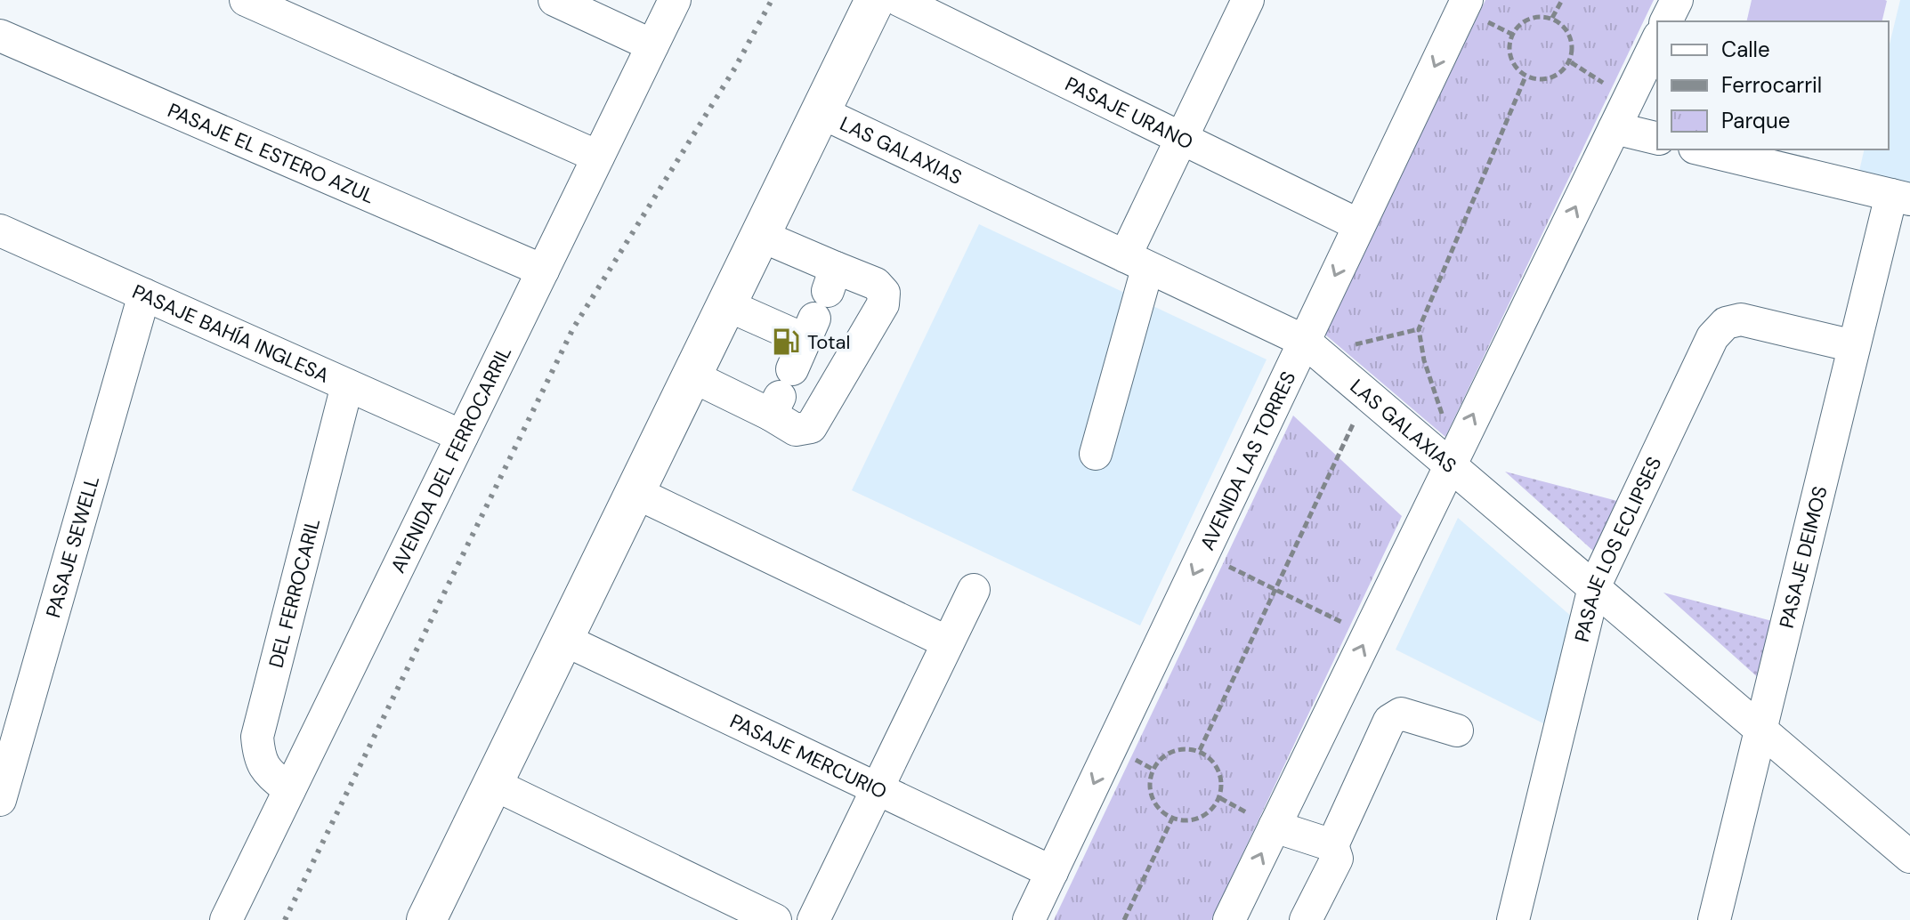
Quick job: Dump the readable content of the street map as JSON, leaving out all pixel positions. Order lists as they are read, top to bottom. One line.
{"streets":{"street":["PASAJE URANO","LAS GALAXIAS","PASAJE EL ESTERO AZUL","PASAJE BAHÍA INGLESA","AVENIDA DEL FERROCARRIL","AVENIDA LAS TORRES","PASAJE SEWELL","PASAJE LOS ECLIPSES","PASAJE DEIMOS","DEL FERROCARIL","PASAJE MERCURIO"]},"crossings":[["PASAJE URANO","AVENIDA LAS TORRES"],["LAS GALAXIAS","AVENIDA LAS TORRES"],["LAS GALAXIAS","PASAJE LOS ECLIPSES"],["LAS GALAXIAS","PASAJE DEIMOS"],["PASAJE EL ESTERO AZUL","AVENIDA DEL FERROCARRIL"],["PASAJE BAHÍA INGLESA","AVENIDA DEL FERROCARRIL"],["PASAJE BAHÍA INGLESA","PASAJE SEWELL"],["PASAJE BAHÍA INGLESA","DEL FERROCARIL"],["AVENIDA DEL FERROCARRIL","DEL FERROCARIL"],["AVENIDA LAS TORRES","PASAJE MERCURIO"],["PASAJE LOS ECLIPSES","PASAJE DEIMOS"]],"places":{"fuel station":["Total"]},"legend":["Calle","Ferrocarril","Parque"]}
